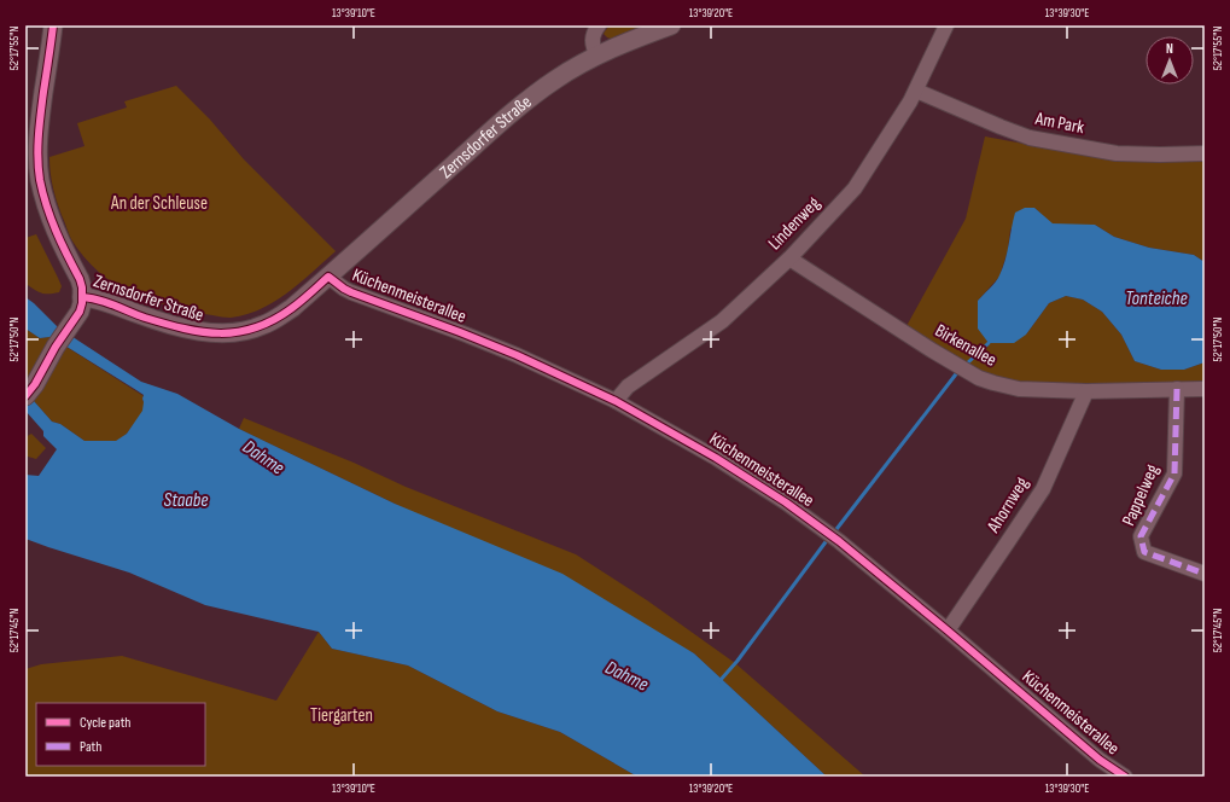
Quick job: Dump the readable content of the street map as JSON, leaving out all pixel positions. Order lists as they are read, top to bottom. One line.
{"streets":{"street":["Am Park","Zernsdorfer Straße","Lindenweg","Küchenmeisterallee","Birkenallee","Pappelweg","Ahornweg"]},"crossings":[["Am Park","Lindenweg"],["Zernsdorfer Straße","Küchenmeisterallee"],["Lindenweg","Küchenmeisterallee"],["Lindenweg","Birkenallee"],["Küchenmeisterallee","Ahornweg"],["Birkenallee","Pappelweg"],["Birkenallee","Ahornweg"]],"water":["Tonteiche","Dahme","Staabe"],"parks":["An der Schleuse","Tiergarten"],"legend":["Cycle path","Path"],"north":"top","coordinates":["13°39'10\"E","13°39'20\"E","13°39'30\"E","52°17'55\"N","52°17'50\"N","52°17'45\"N"]}
